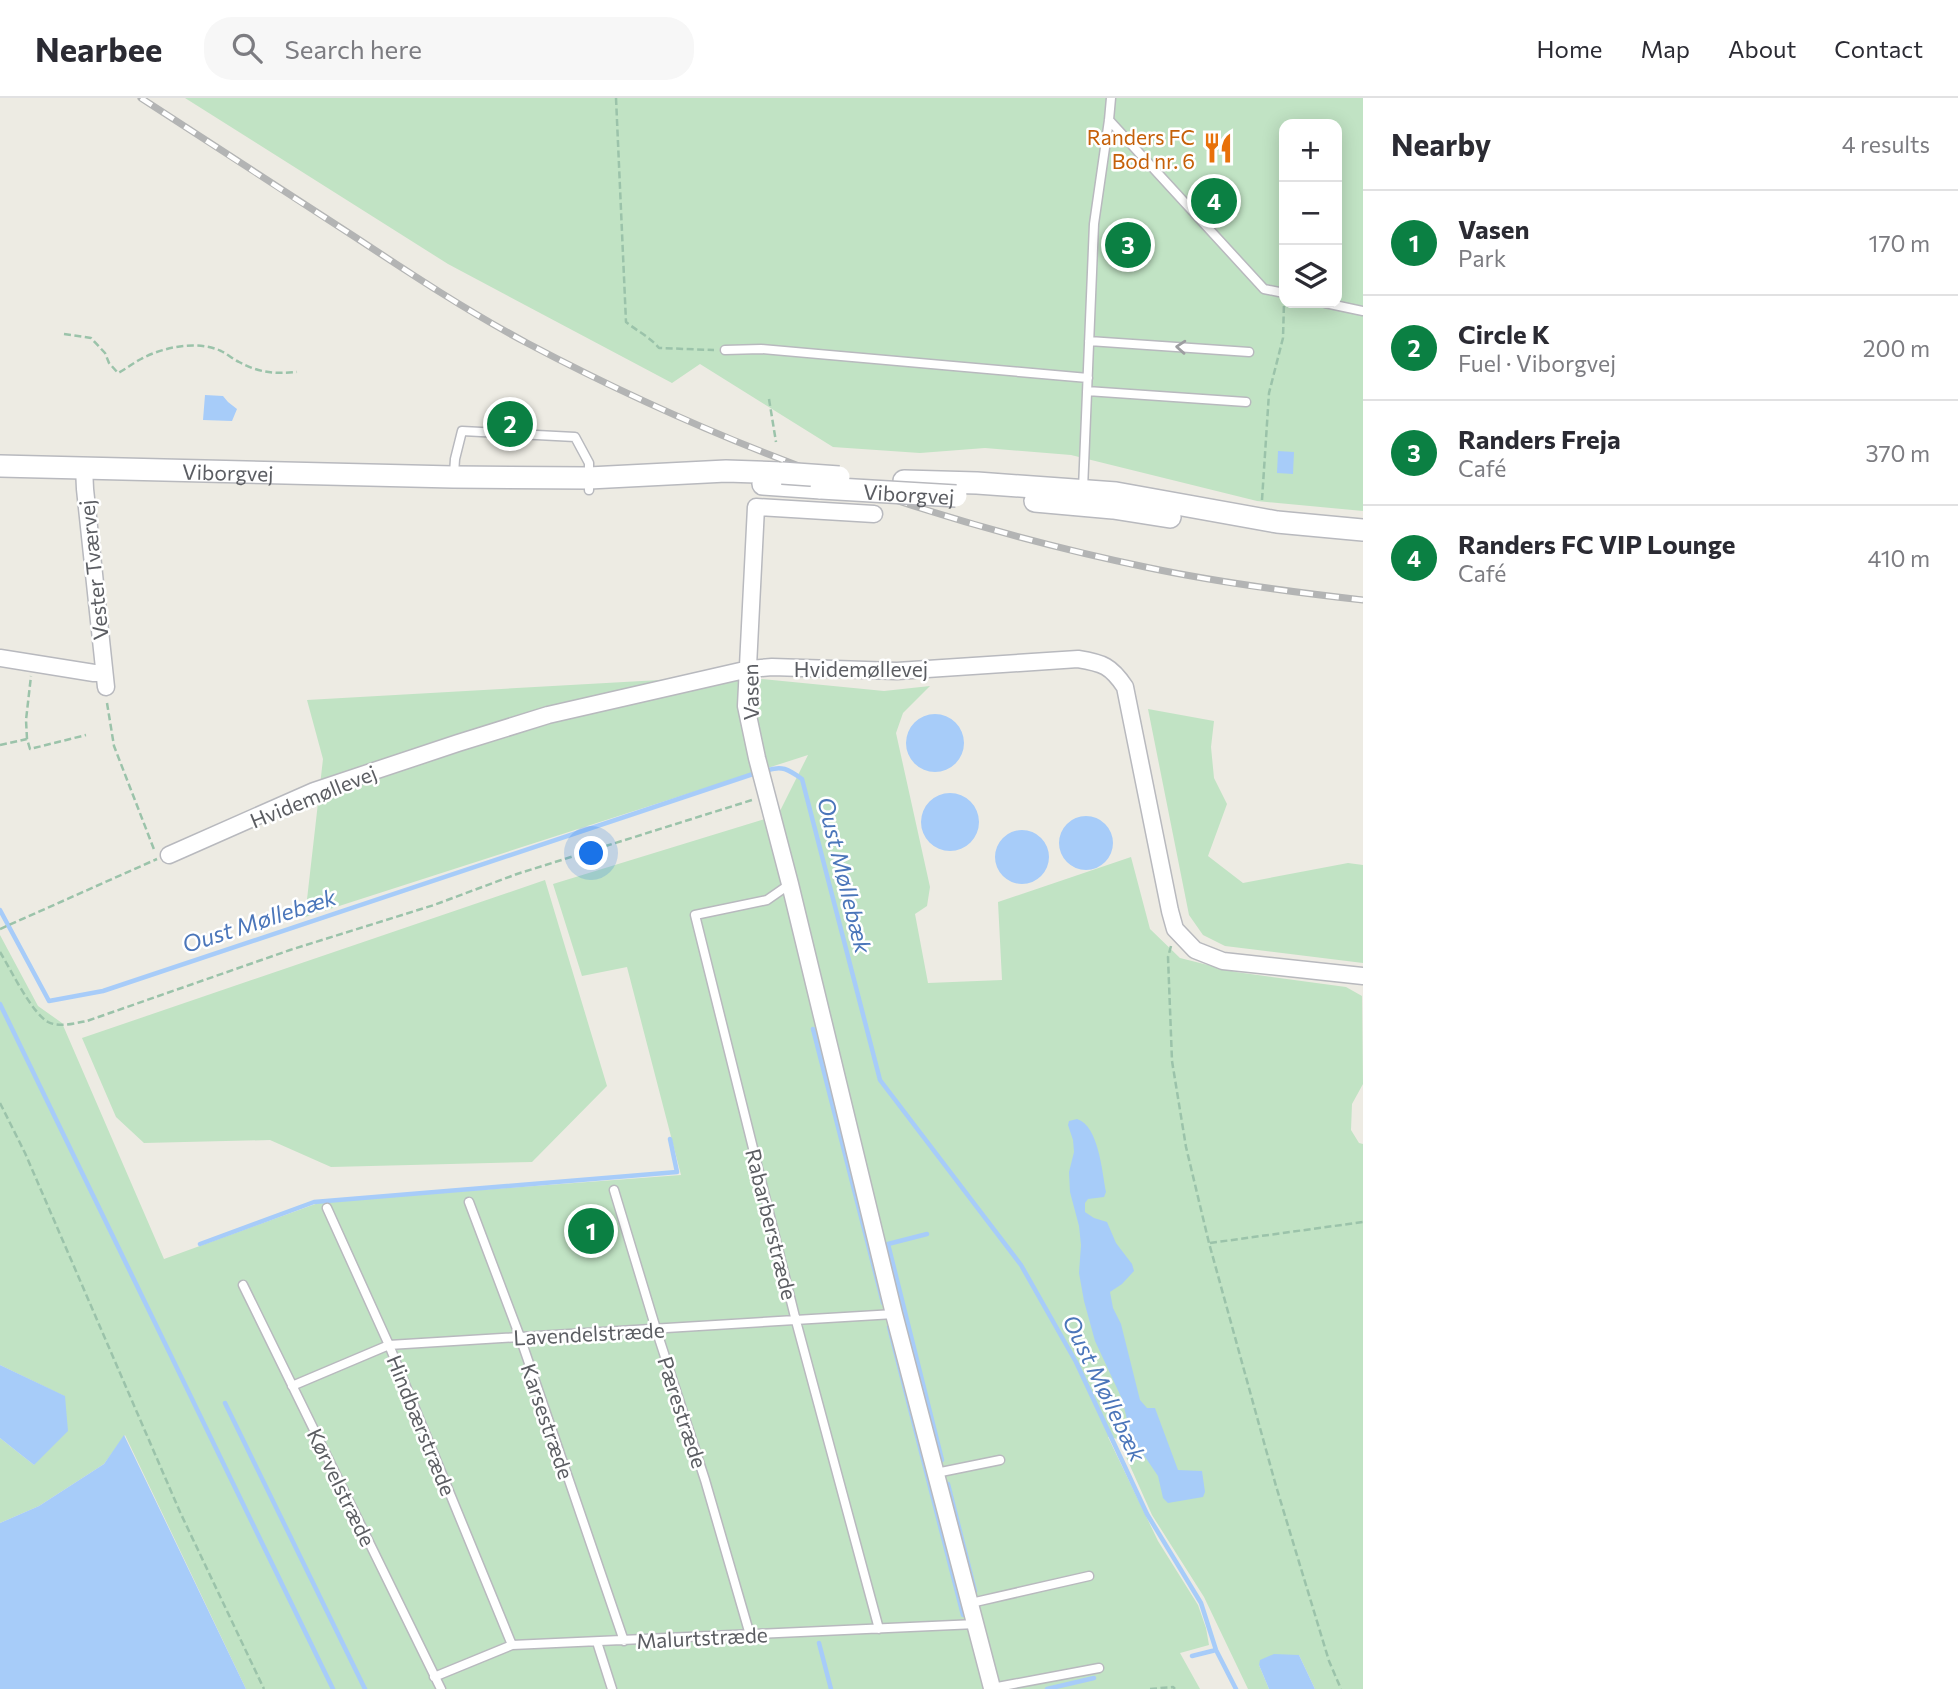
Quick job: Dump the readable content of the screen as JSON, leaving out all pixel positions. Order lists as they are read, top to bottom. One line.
{"streets":{"street":["Viborgvej","Vester Tværvej","Hvidemøllevej","Vasen"],"lane":["Rabarberstræde","Lavendelstræde","Pærestræde","Karsestræde","Hindbærstræde","Kørvelstræde","Malurtstræde"]},"crossings":[["Viborgvej","Vester Tværvej"],["Viborgvej","Vasen"],["Hvidemøllevej","Vasen"],["Vasen","Rabarberstræde"],["Vasen","Lavendelstræde"],["Vasen","Malurtstræde"],["Rabarberstræde","Lavendelstræde"],["Rabarberstræde","Malurtstræde"],["Lavendelstræde","Pærestræde"],["Lavendelstræde","Karsestræde"],["Lavendelstræde","Hindbærstræde"],["Lavendelstræde","Kørvelstræde"],["Pærestræde","Malurtstræde"],["Karsestræde","Malurtstræde"],["Hindbærstræde","Malurtstræde"],["Kørvelstræde","Malurtstræde"]],"water":["Oust Møllebæk"],"places":{"restaurant":["Randers FC Bod nr. 6"]},"page":{"header":"Nearbee","search":"Search here","nav":["Home","Map","About","Contact"],"heading":["Nearby","4 results"],"map_buttons":["+","−"],"pins":["4","3","2","1"],"list":[{"mark":"1","name":"Vasen","note":"Park","value":"170 m"},{"mark":"2","name":"Circle K","note":"Fuel · Viborgvej","value":"200 m"},{"mark":"3","name":"Randers Freja","note":"Café","value":"370 m"},{"mark":"4","name":"Randers FC VIP Lounge","note":"Café","value":"410 m"}]}}
